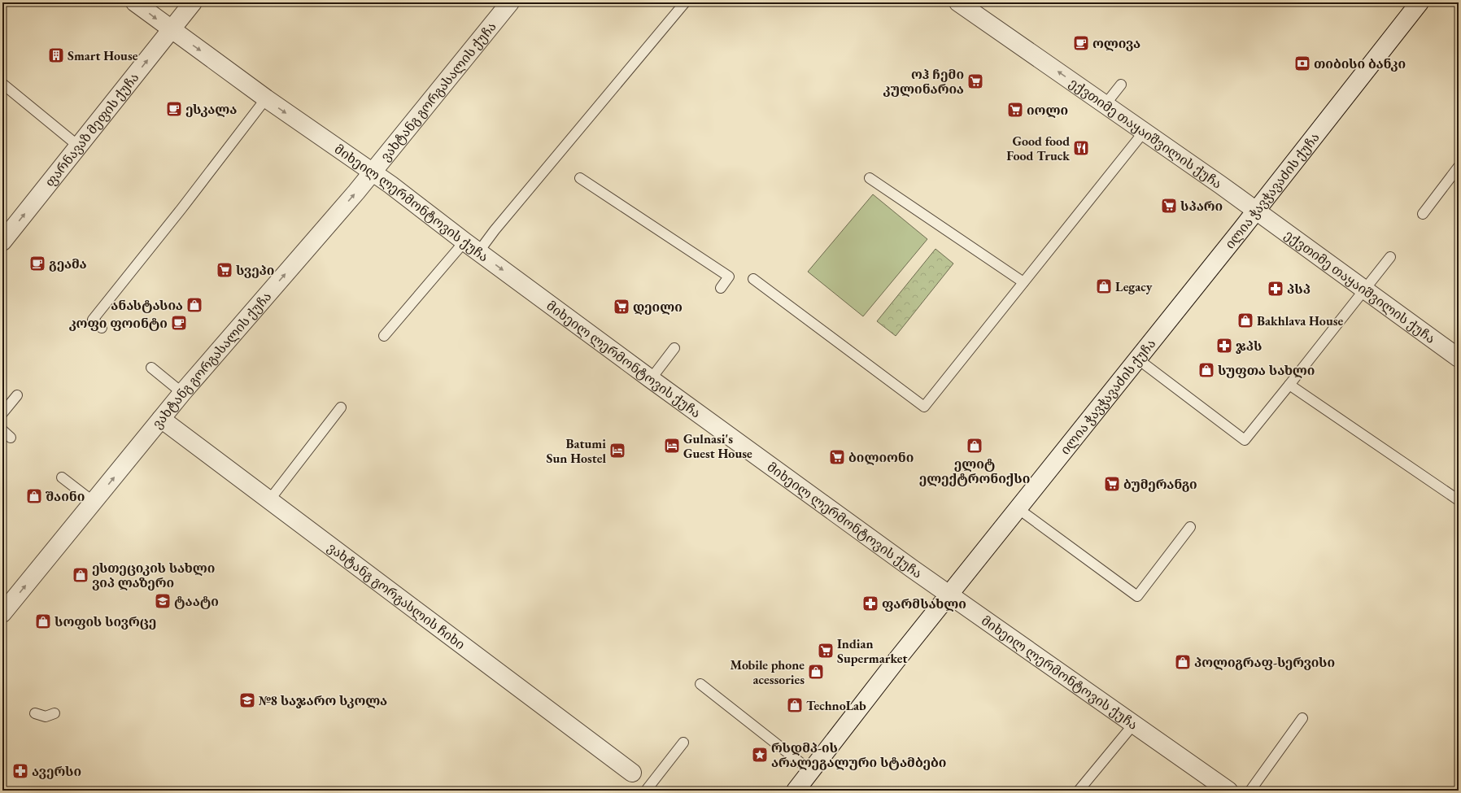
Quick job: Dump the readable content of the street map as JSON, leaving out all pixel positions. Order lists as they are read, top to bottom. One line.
{"streets":{"street":["ვახტანგ გორგასალის ქუჩა","ფარნავაზ მეფის ქუჩა","ექვთიმე თაყაიშვილის ქუჩა","ილია ჭავჭავაძის ქუჩა","მიხეილ ლერმონტოვის ქუჩა","ვახტანგ გორგასლის ჩიხი"]},"crossings":[["ვახტანგ გორგასალის ქუჩა","მიხეილ ლერმონტოვის ქუჩა"],["ვახტანგ გორგასალის ქუჩა","ვახტანგ გორგასლის ჩიხი"],["ფარნავაზ მეფის ქუჩა","მიხეილ ლერმონტოვის ქუჩა"],["ექვთიმე თაყაიშვილის ქუჩა","ილია ჭავჭავაძის ქუჩა"],["ილია ჭავჭავაძის ქუჩა","მიხეილ ლერმონტოვის ქუჩა"]],"one_way":["ვახტანგ გორგასალის ქუჩა","ფარნავაზ მეფის ქუჩა","მიხეილ ლერმონტოვის ქუჩა"],"places":{"cafe":["ოლივა","ესკალა","გეამა","კოფი ფოინტი"],"building":["Smart House"],"bank":["თიბისი ბანკი"],"supermarket":["ოჰ ჩემი კულინარია","იოლი","სპარი","სვეპი","დეილი","ბილიონი","ბუმერანგი","Indian Supermarket"],"restaurant":["Good food Food Truck"],"shop":["Legacy","ანასტასია","Bakhlava House","სუფთა სახლი","ელიტ ელექტრონიქსი","შაინი","ესთეციკის სახლი ვიპ ლაზერი","სოფის სივრცე","პოლიგრაფ-სერვისი","Mobile phone acessories","TechnoLab"],"pharmacy":["პსპ","ჯპს","ფარმსახლი","ავერსი"],"hotel":["Gulnasi's Guest House","Batumi Sun Hostel"],"school or university":["ტაატი","№8 საჯარო სკოლა"],"place":["რსდმპ-ის არალეგალური სტამბები"]}}
